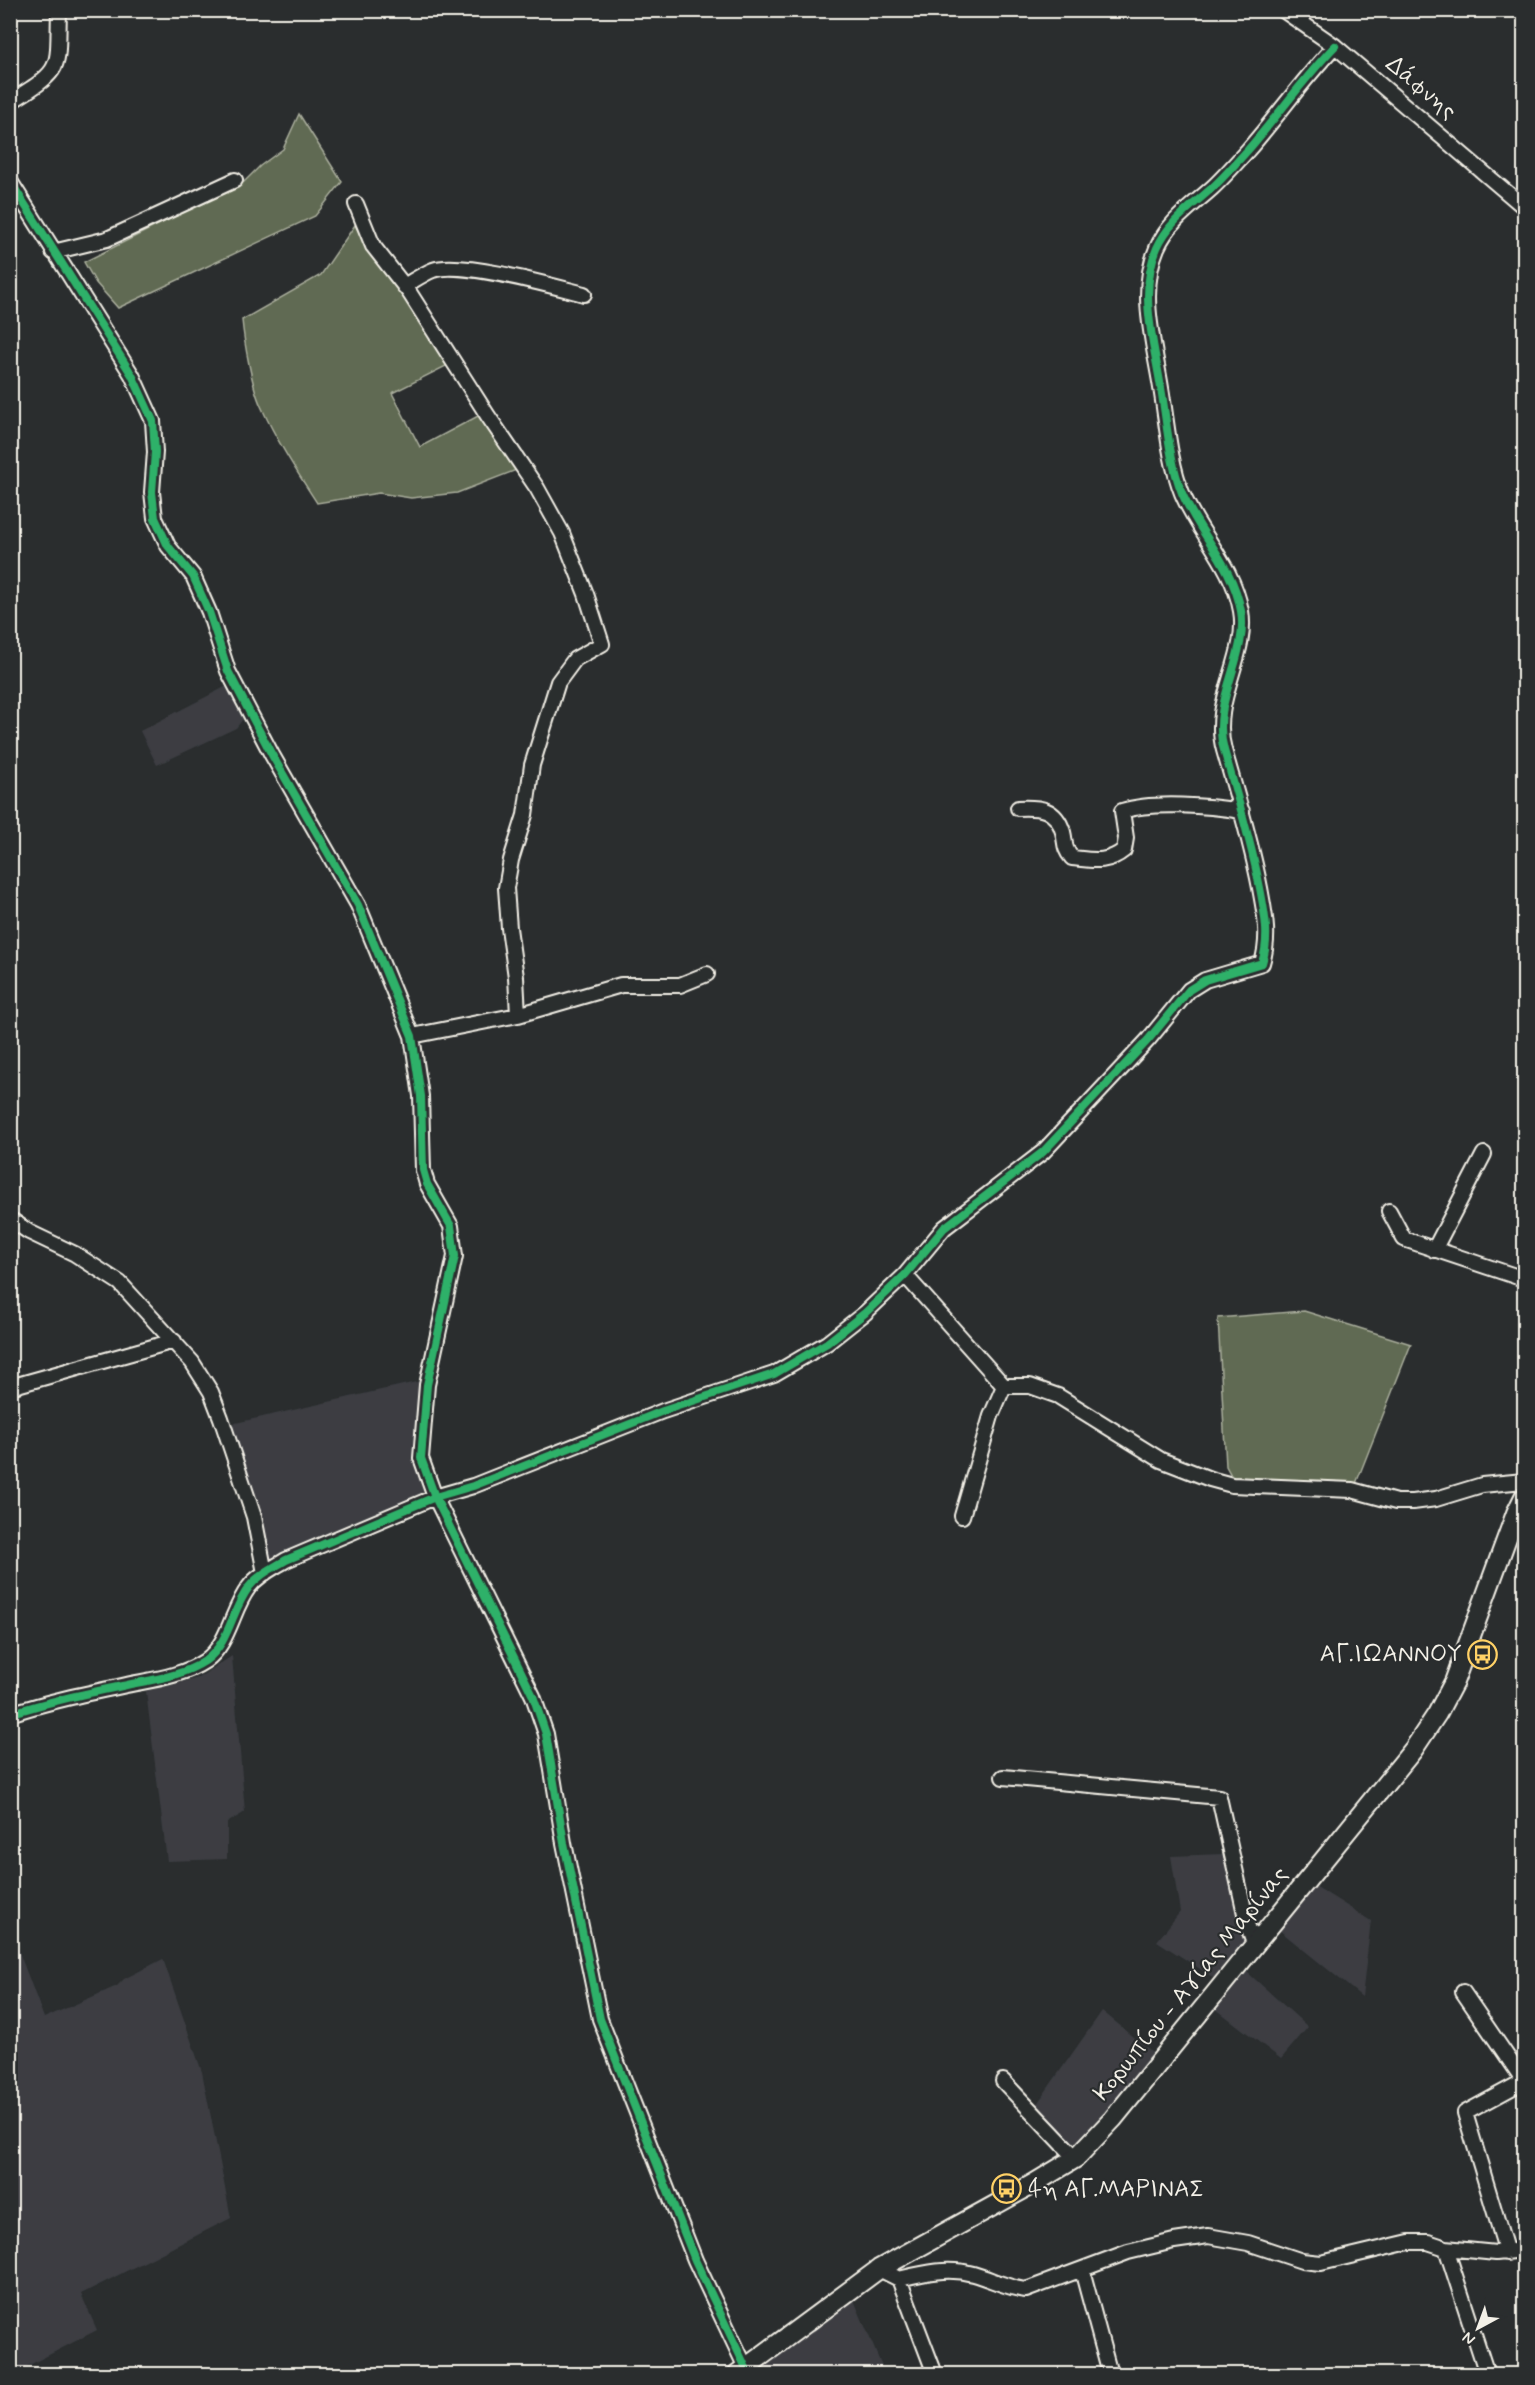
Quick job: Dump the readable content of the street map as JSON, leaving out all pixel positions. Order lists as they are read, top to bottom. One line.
{"streets":{"main road":["Κορωπίου - Αγίας Μαρίνας"],"street":["Δάφνης"]},"places":{"bus stop":["ΑΓ.ΙΩΑΝΝΟΥ","4η ΑΓ.ΜΑΡΙΝΑΣ"]},"north":"bottom left"}
